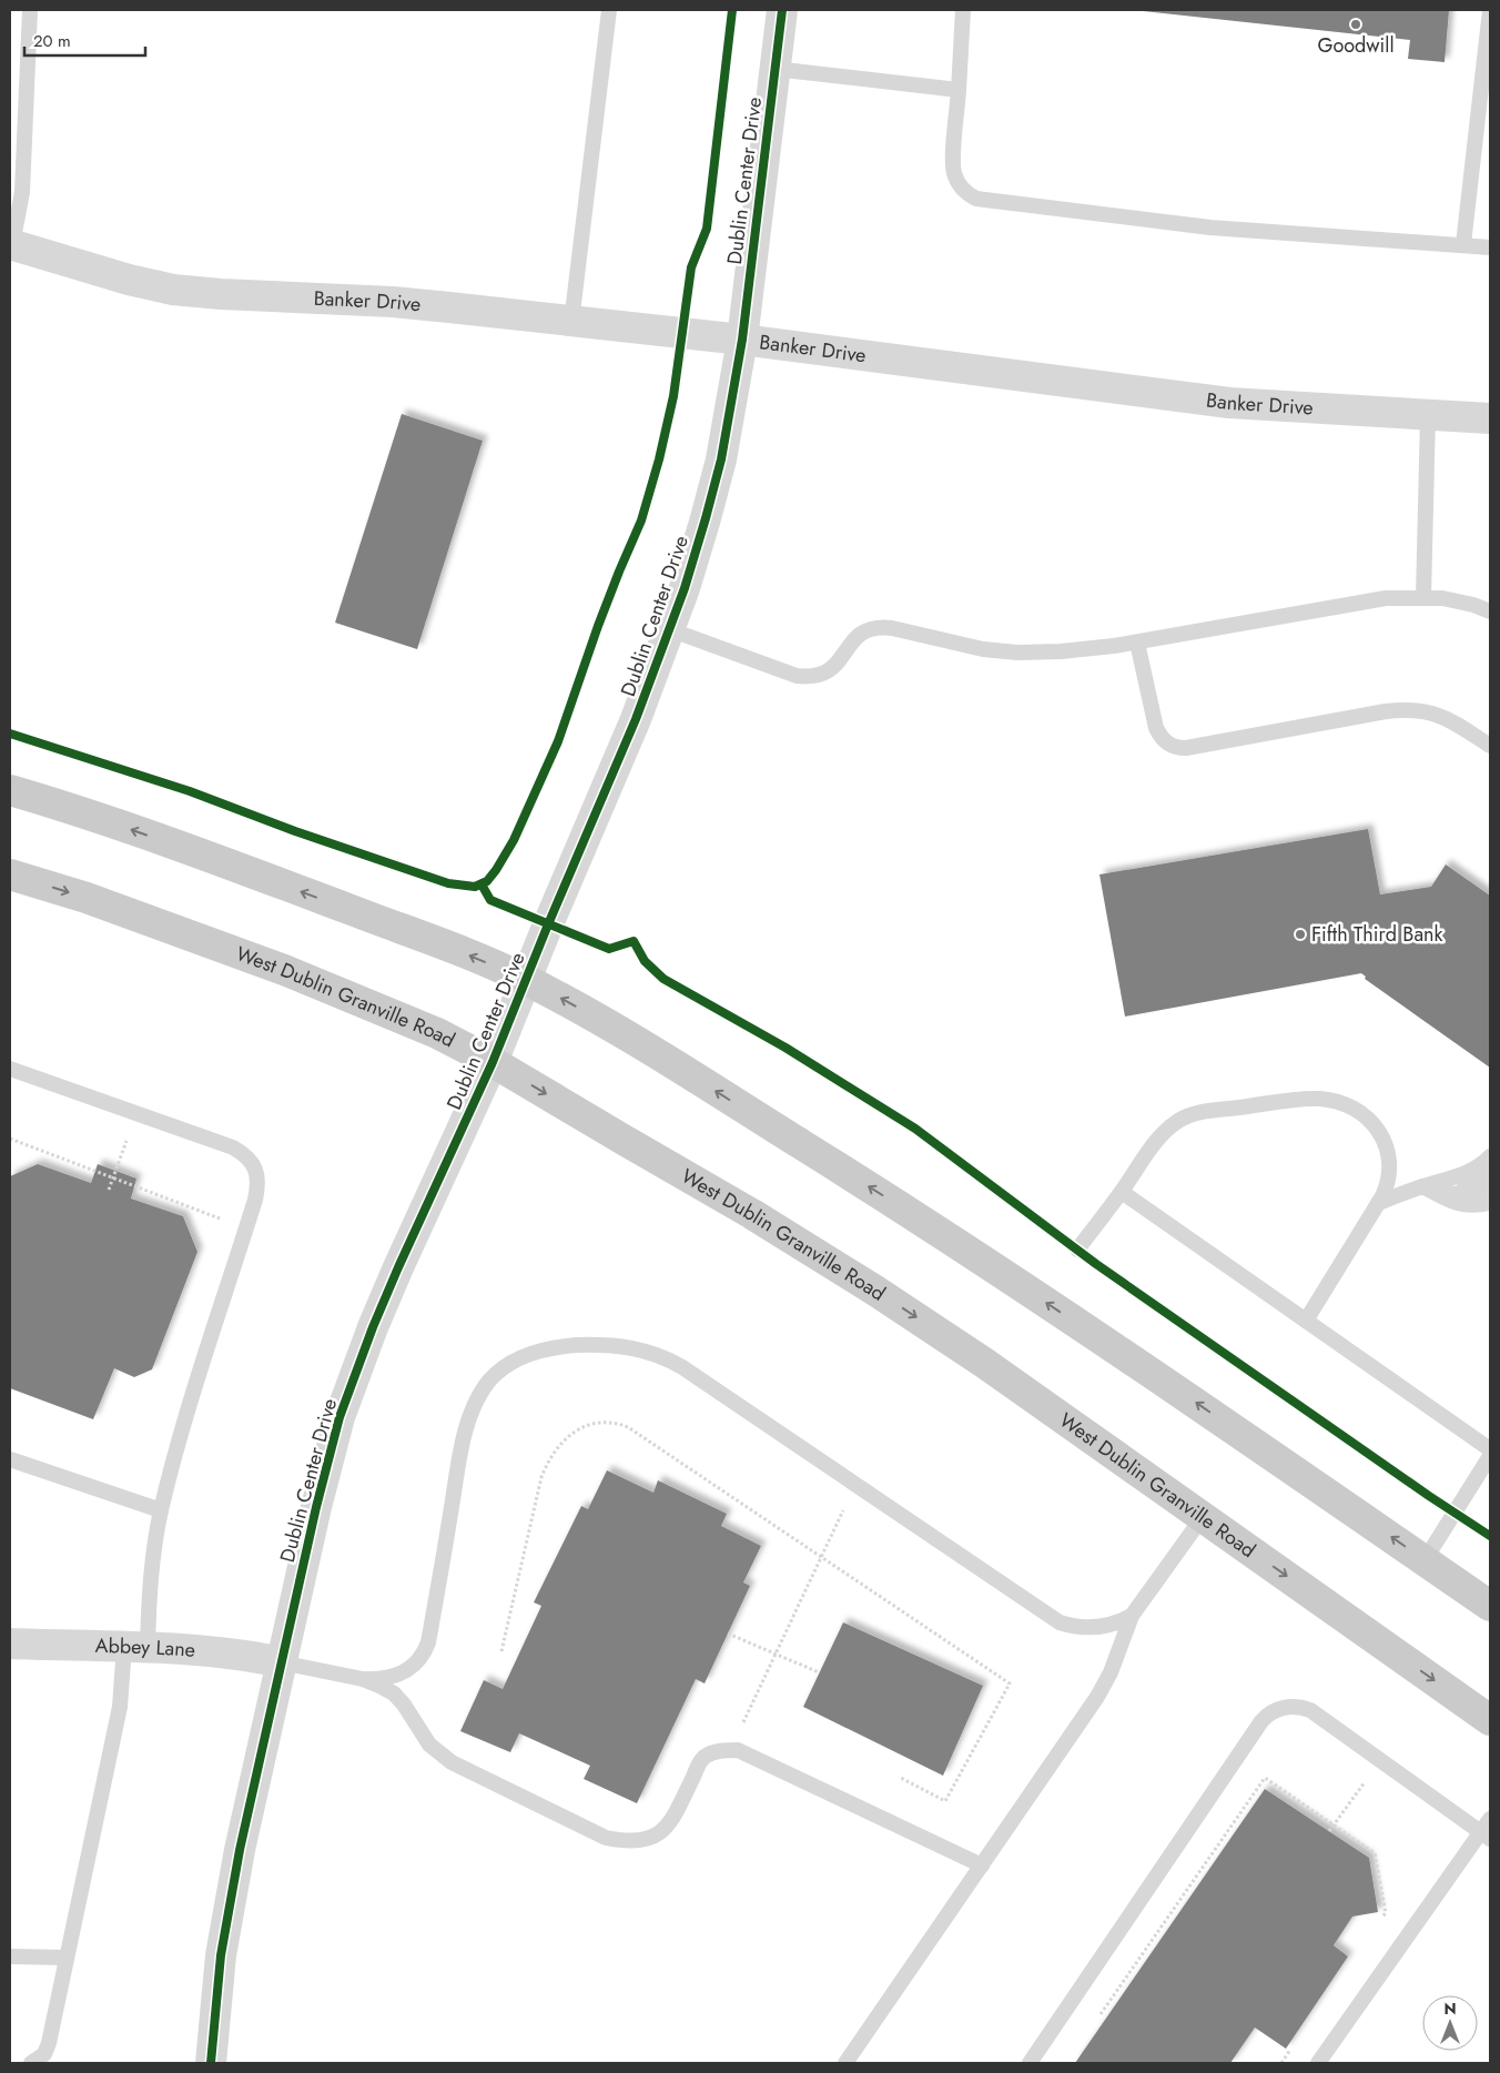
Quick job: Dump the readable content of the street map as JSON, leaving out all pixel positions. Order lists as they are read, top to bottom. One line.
{"streets":{"main road":["West Dublin Granville Road"],"street":["Dublin Center Drive","Banker Drive","Abbey Lane"]},"crossings":[["Dublin Center Drive","Banker Drive"],["Dublin Center Drive","West Dublin Granville Road"],["Dublin Center Drive","Abbey Lane"]],"places":["Goodwill","Fifth Third Bank"],"scale_bar":"20 m","north":"top"}
